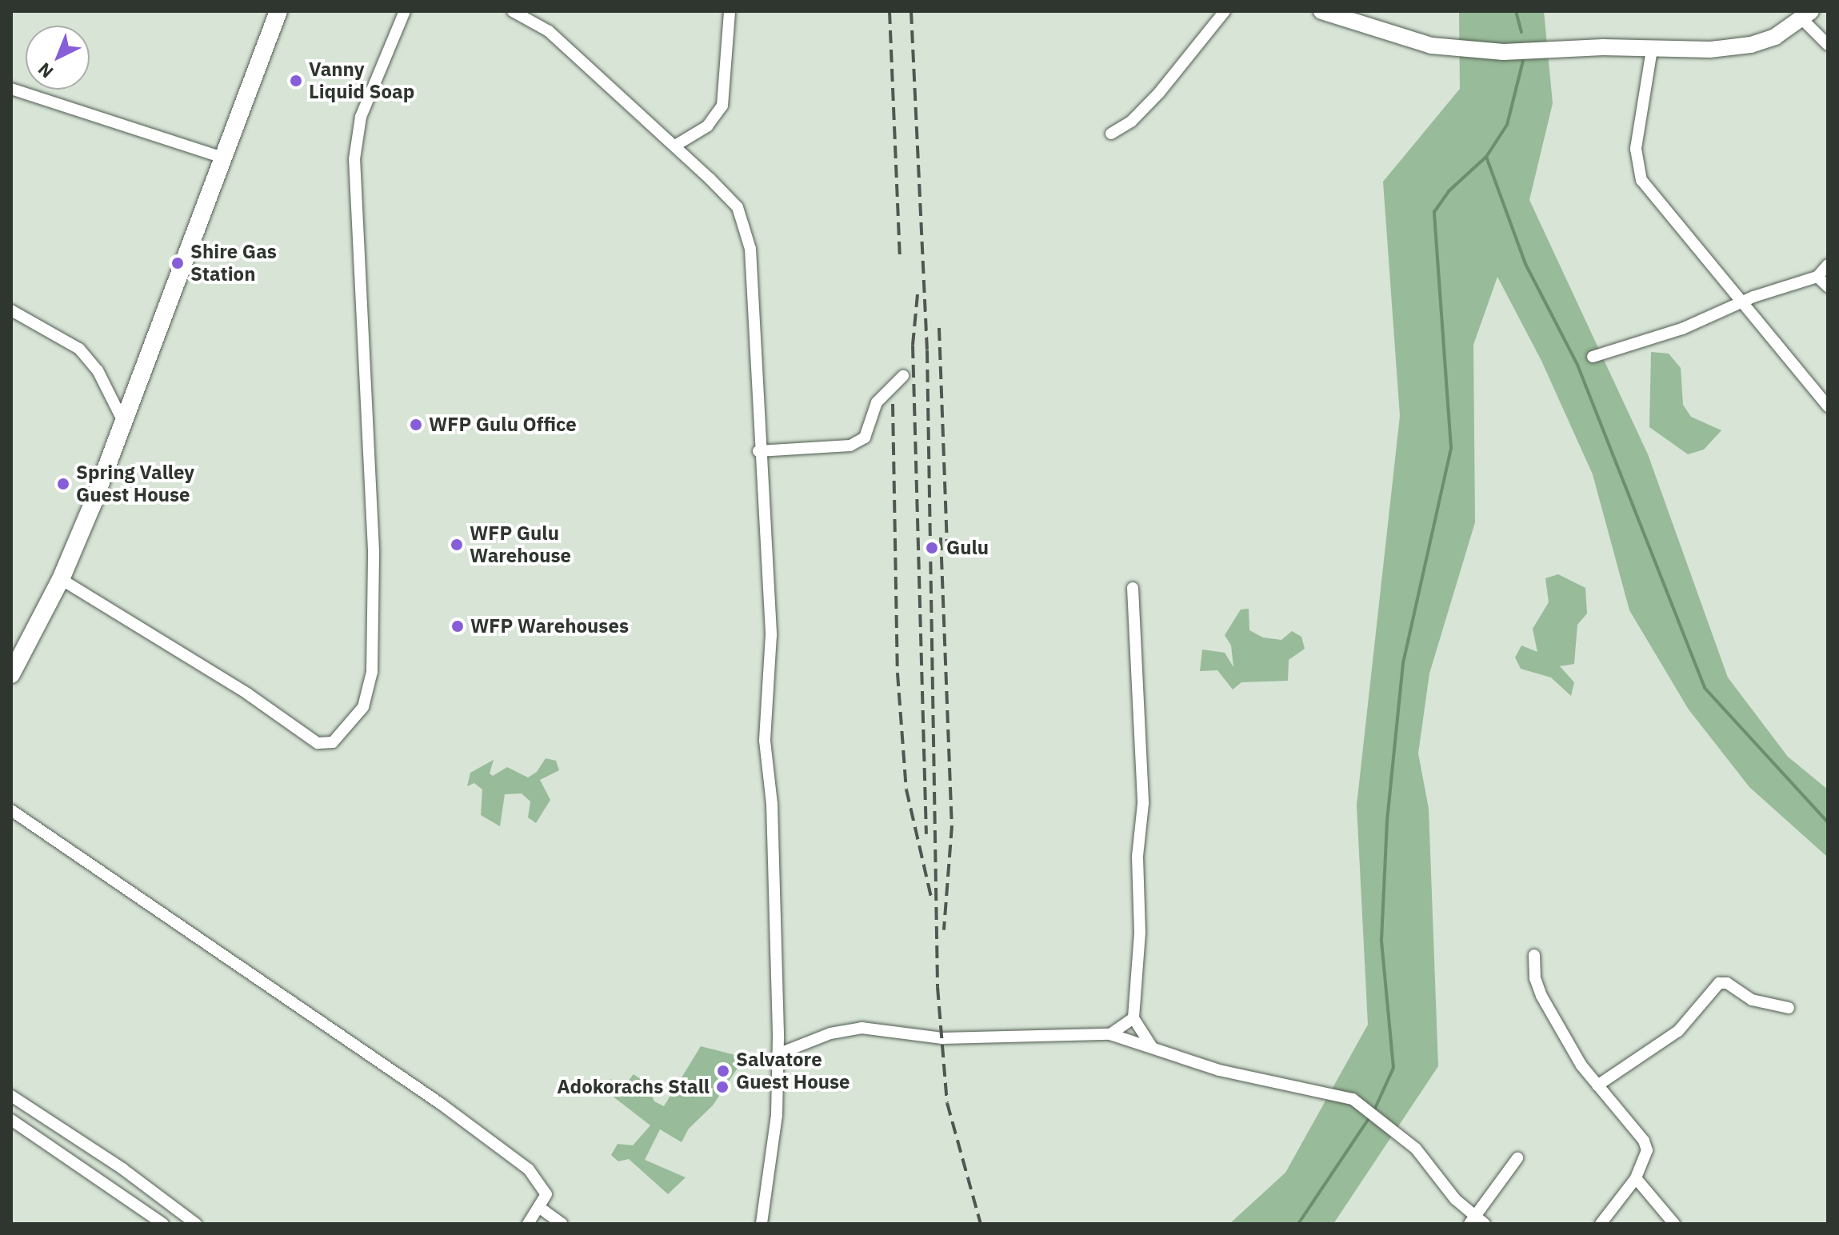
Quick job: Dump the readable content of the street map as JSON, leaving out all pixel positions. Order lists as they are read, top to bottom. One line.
{"places":["Vanny Liquid Soap","Shire Gas Station","WFP Gulu Office","Spring Valley Guest House","WFP Gulu Warehouse","Gulu","WFP Warehouses","Salvatore Guest House","Adokorachs Stall"],"north":"bottom left"}
